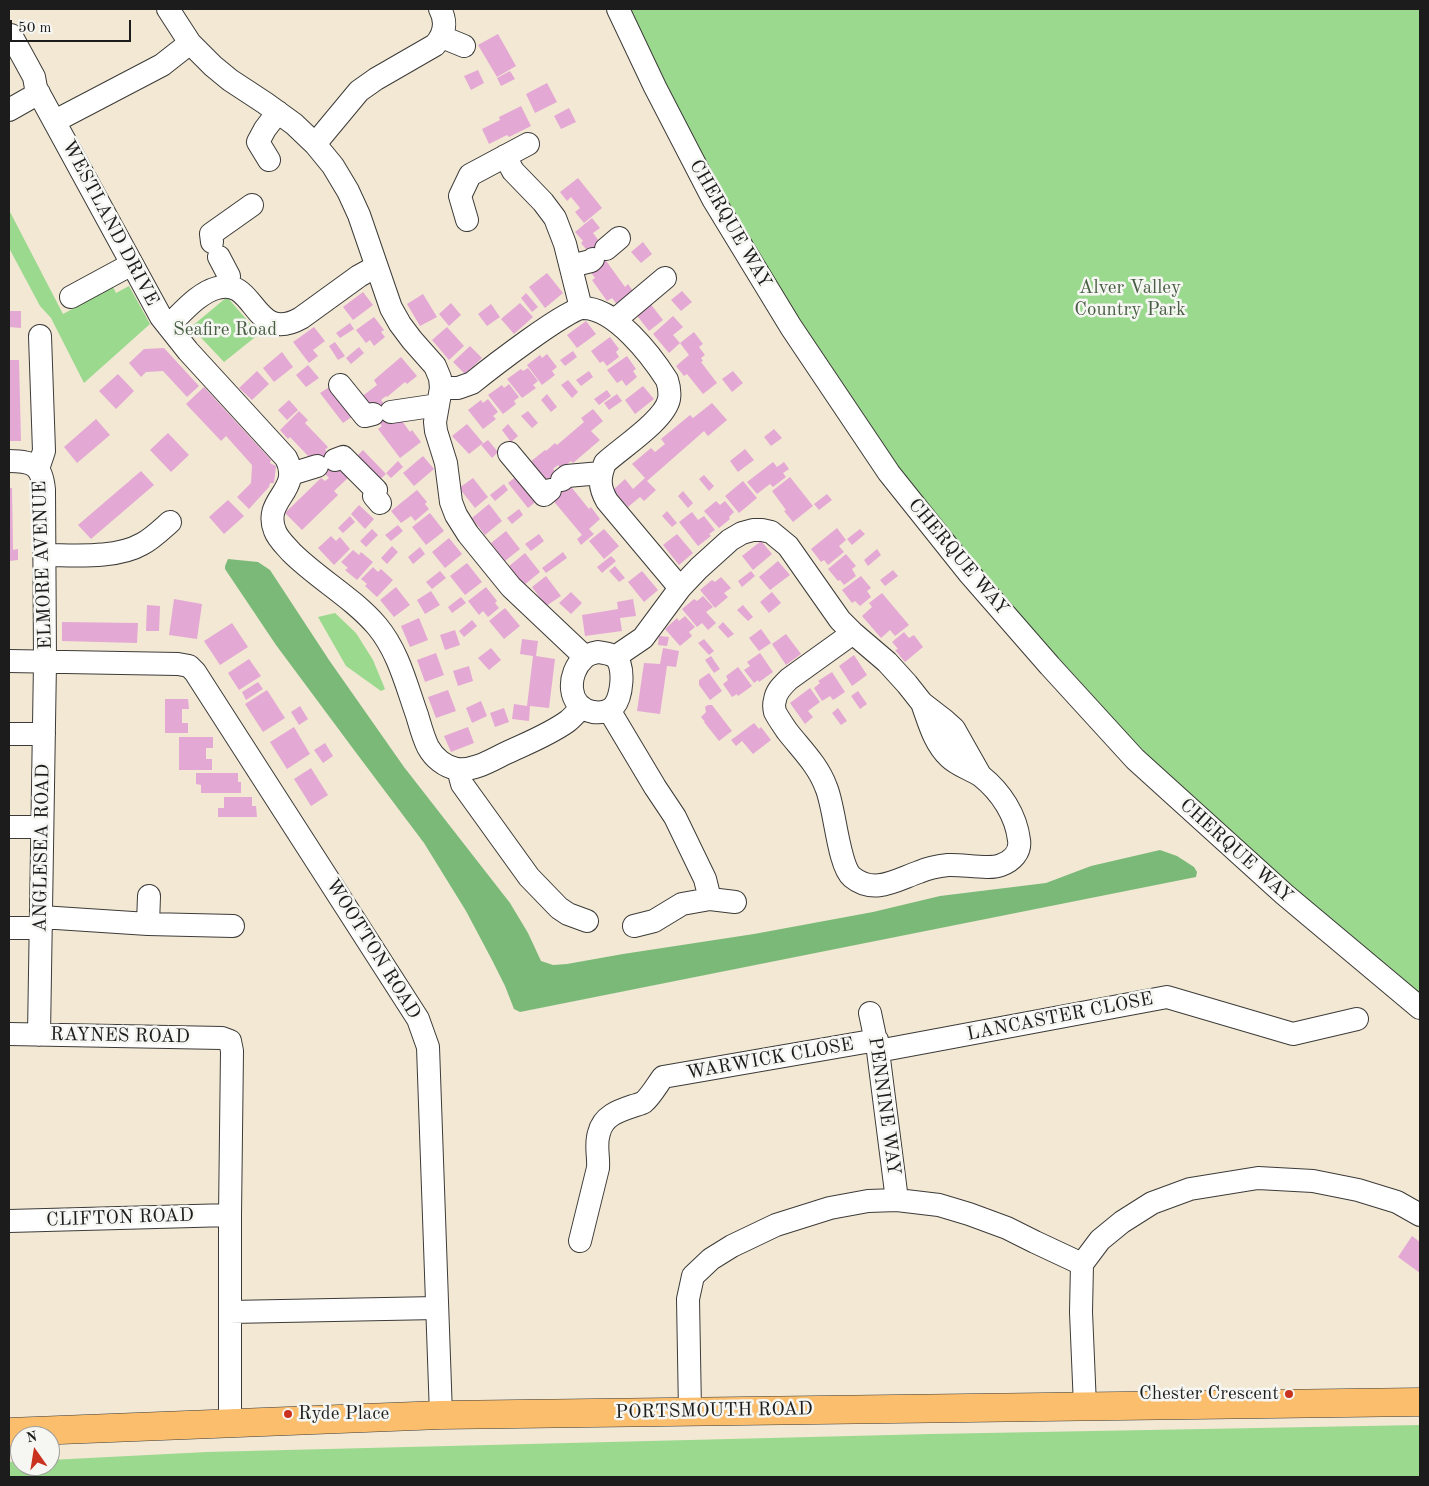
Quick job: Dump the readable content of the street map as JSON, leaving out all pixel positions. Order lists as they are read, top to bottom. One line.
{"streets":{"main road":["PORTSMOUTH ROAD"],"street":["WESTLAND DRIVE","CHERQUE WAY","ELMORE AVENUE","ANGLESEA ROAD","WOOTTON ROAD","LANCASTER CLOSE","RAYNES ROAD","WARWICK CLOSE","PENNINE WAY","CLIFTON ROAD"]},"crossings":[["ELMORE AVENUE","ANGLESEA ROAD"],["ELMORE AVENUE","WOOTTON ROAD"],["ANGLESEA ROAD","WOOTTON ROAD"],["ANGLESEA ROAD","RAYNES ROAD"],["WOOTTON ROAD","PORTSMOUTH ROAD"],["LANCASTER CLOSE","WARWICK CLOSE"],["LANCASTER CLOSE","PENNINE WAY"],["RAYNES ROAD","CLIFTON ROAD"],["WARWICK CLOSE","PENNINE WAY"]],"parks":["Alver Valley Country Park","Seafire Road"],"places":["Chester Crescent","Ryde Place"],"scale_bar":"50 m","north":"top"}
